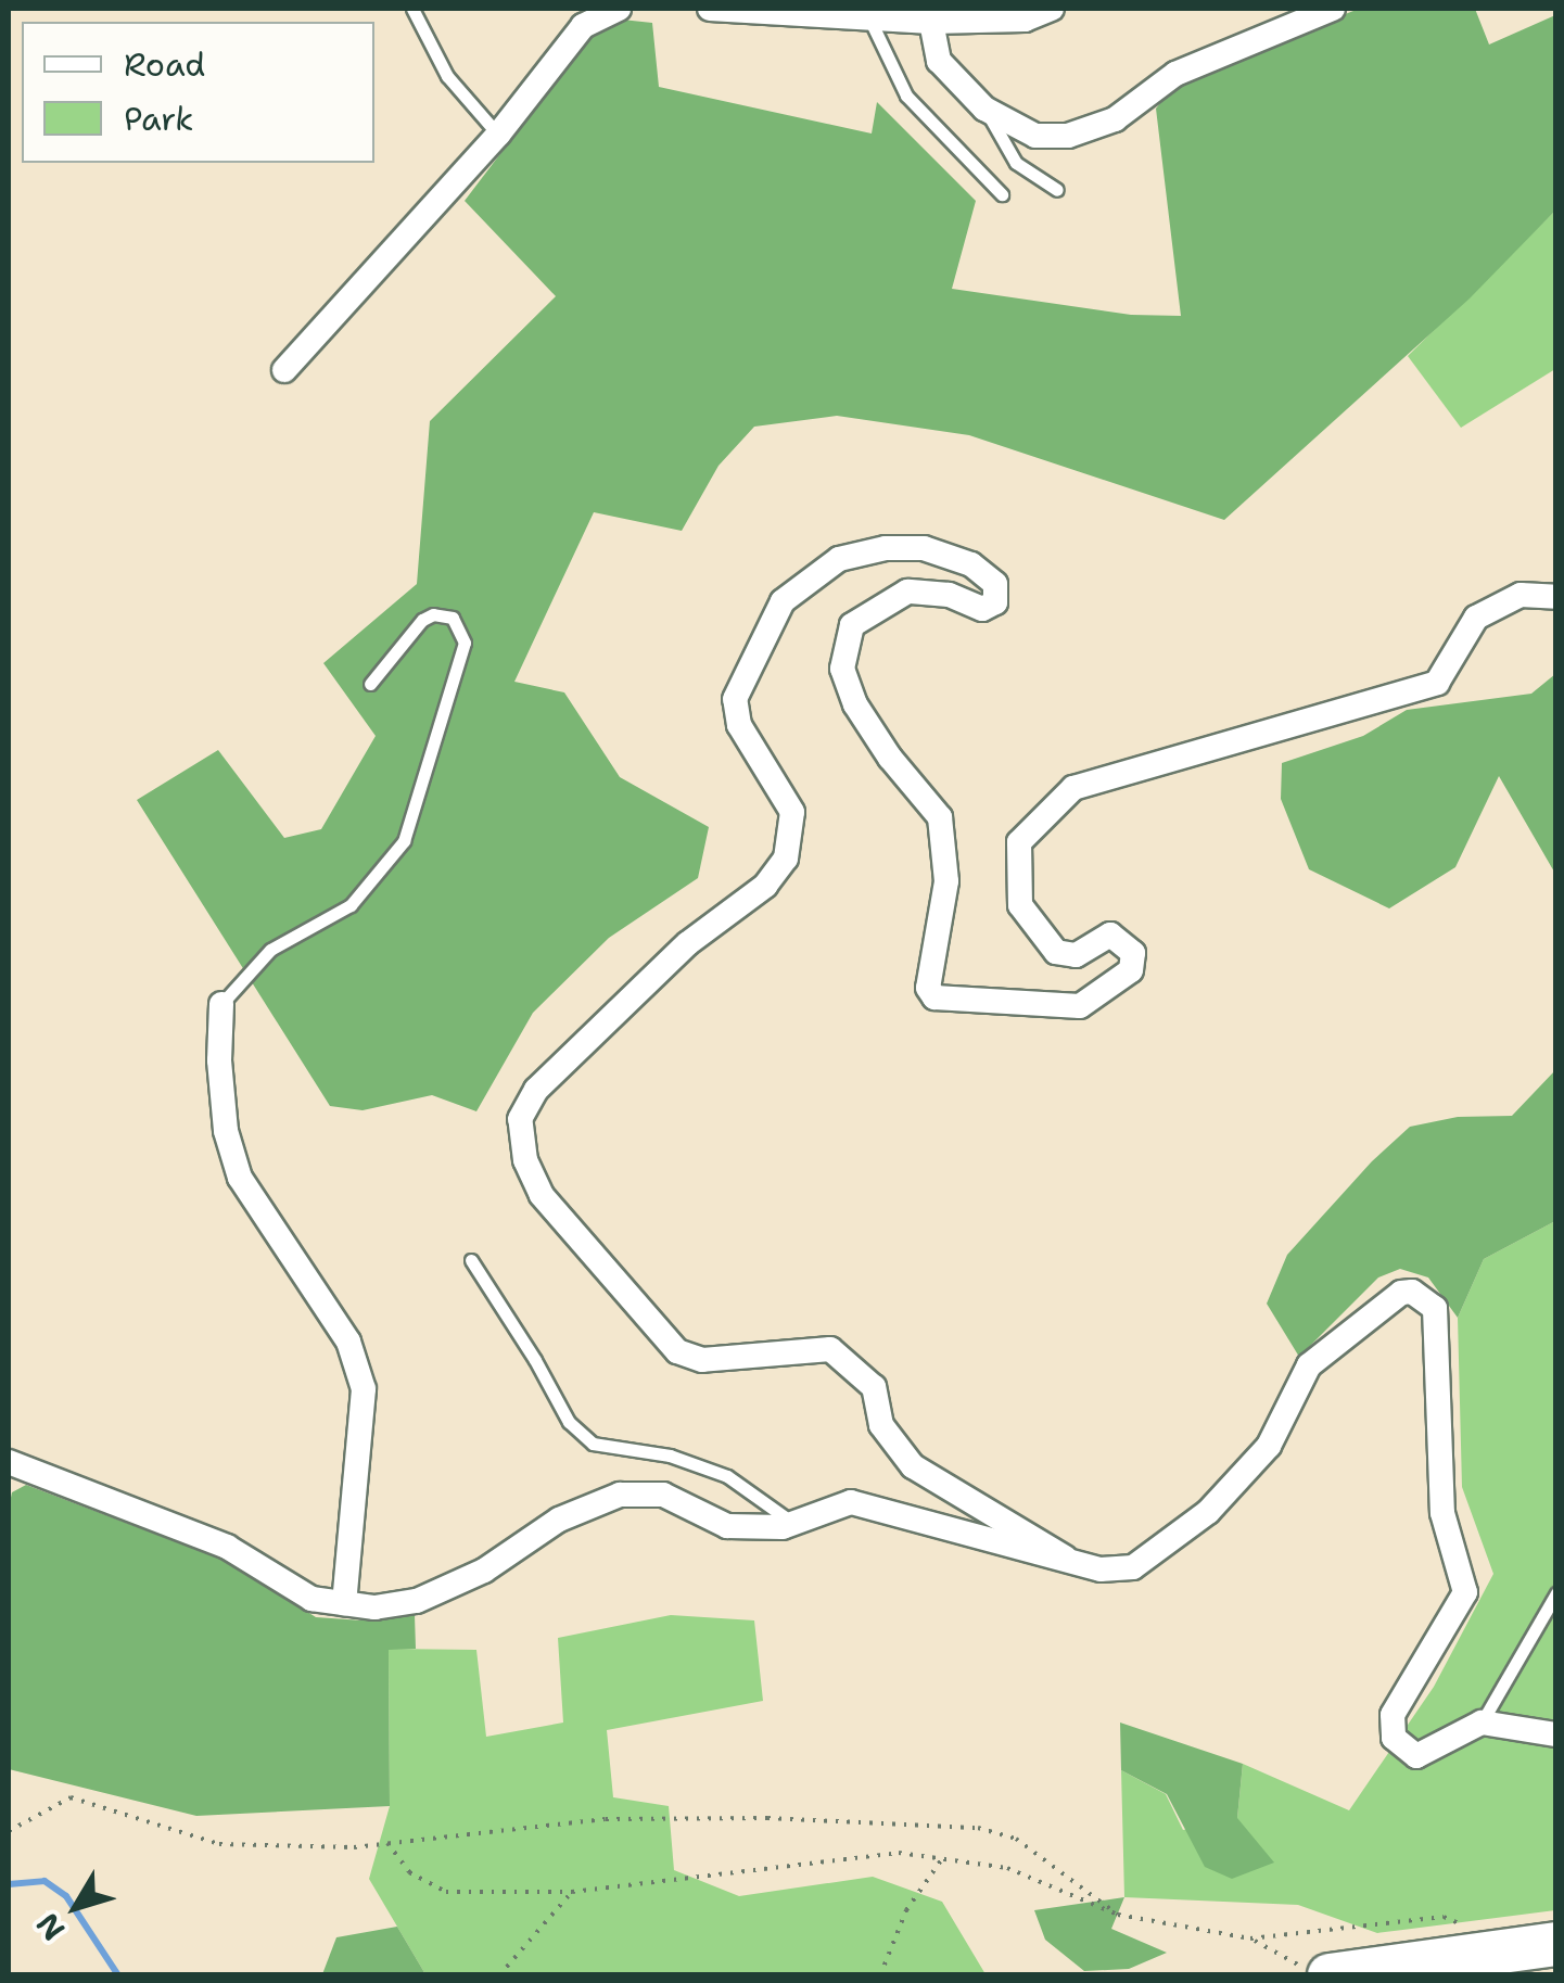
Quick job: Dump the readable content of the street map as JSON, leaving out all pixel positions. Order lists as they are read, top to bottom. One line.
{"legend":["Road","Park"],"north":"bottom left"}
